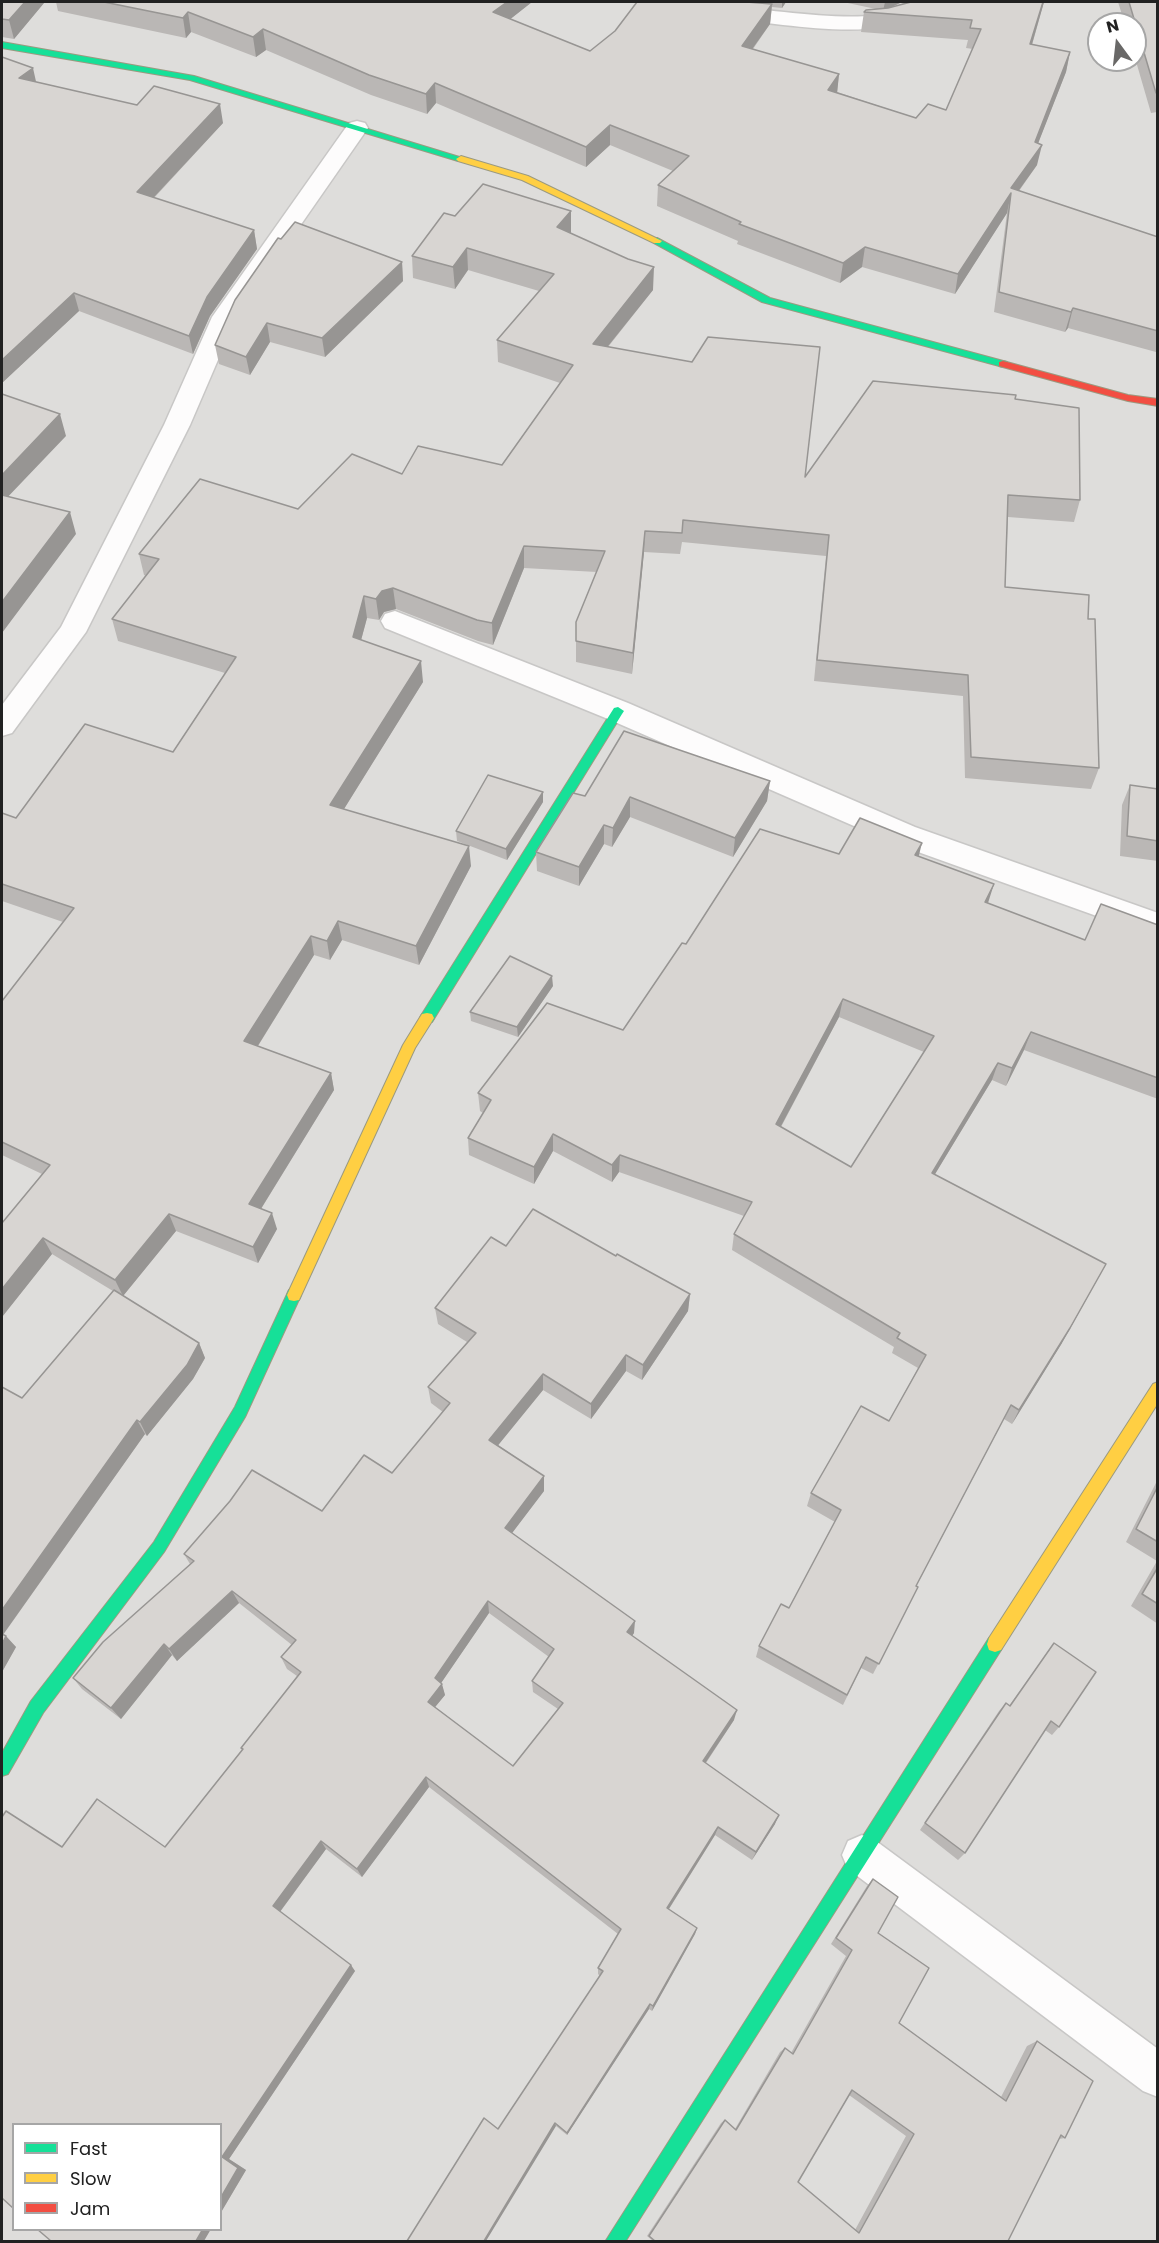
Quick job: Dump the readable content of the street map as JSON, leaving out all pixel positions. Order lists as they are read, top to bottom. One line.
{"legend":["Fast","Slow","Jam"],"north":"top"}
